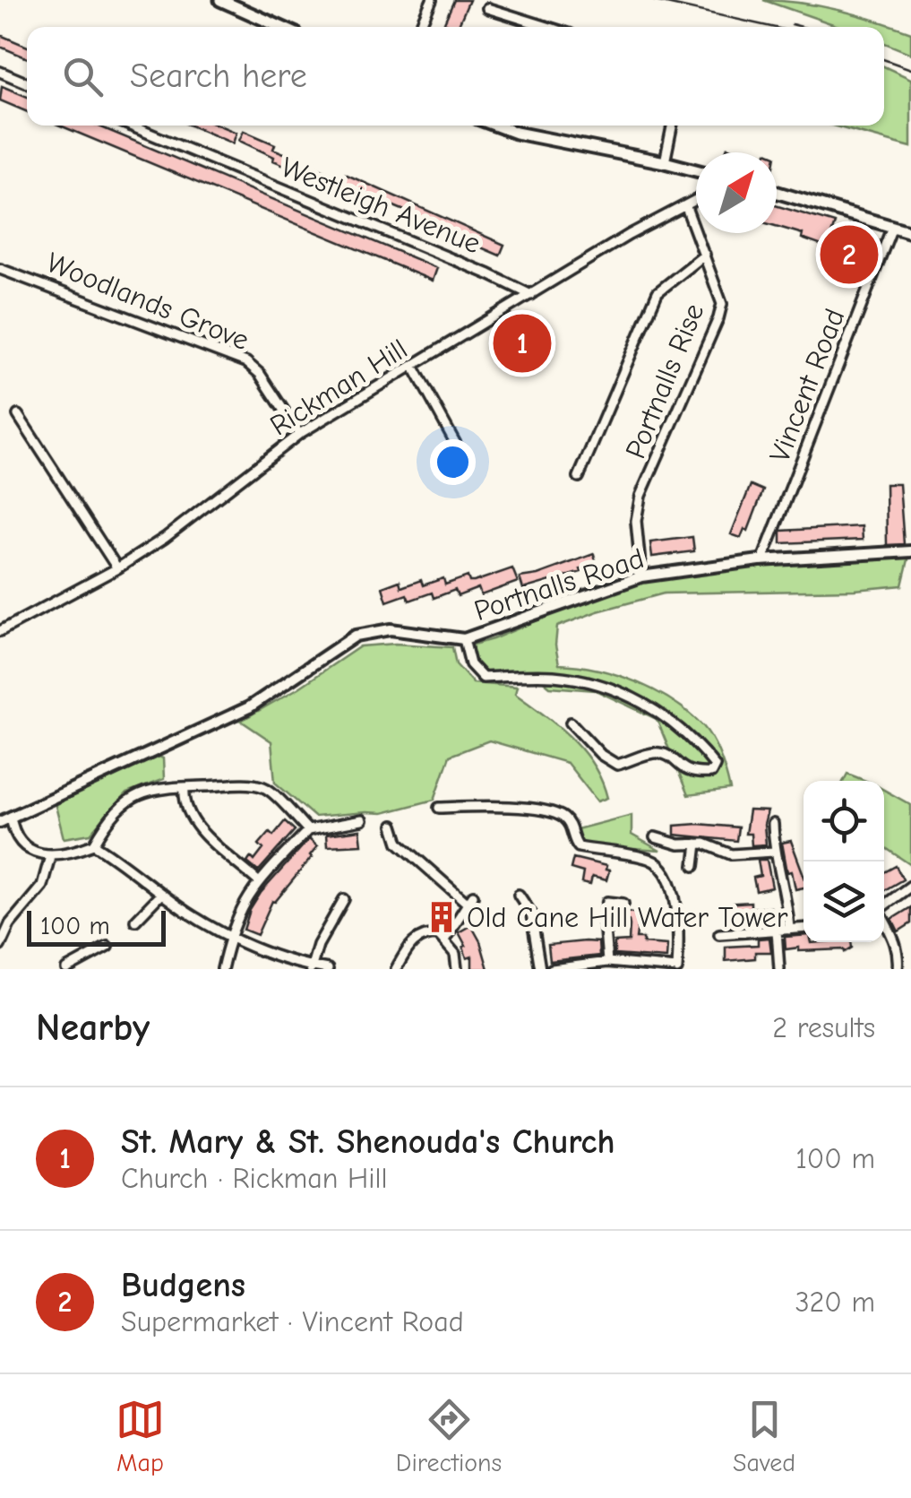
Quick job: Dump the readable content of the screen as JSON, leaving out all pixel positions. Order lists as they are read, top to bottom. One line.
{"streets":{"street":["Westleigh Avenue","Woodlands Grove","Portnalls Rise","Vincent Road","Rickman Hill","Portnalls Road"]},"crossings":[["Westleigh Avenue","Rickman Hill"],["Woodlands Grove","Rickman Hill"],["Portnalls Rise","Rickman Hill"],["Portnalls Rise","Portnalls Road"],["Vincent Road","Portnalls Road"]],"places":{"building":["Old Cane Hill Water Tower"]},"scale_bar":"100 m","north":"top right","page":{"search":"Search here","pins":["2","1"],"scale":"100 m","heading":["Nearby","2 results"],"list":[{"mark":"1","name":"St. Mary & St. Shenouda's Church","note":"Church · Rickman Hill","value":"100 m"},{"mark":"2","name":"Budgens","note":"Supermarket · Vincent Road","value":"320 m"}],"nav":["Map","Directions","Saved"]}}
